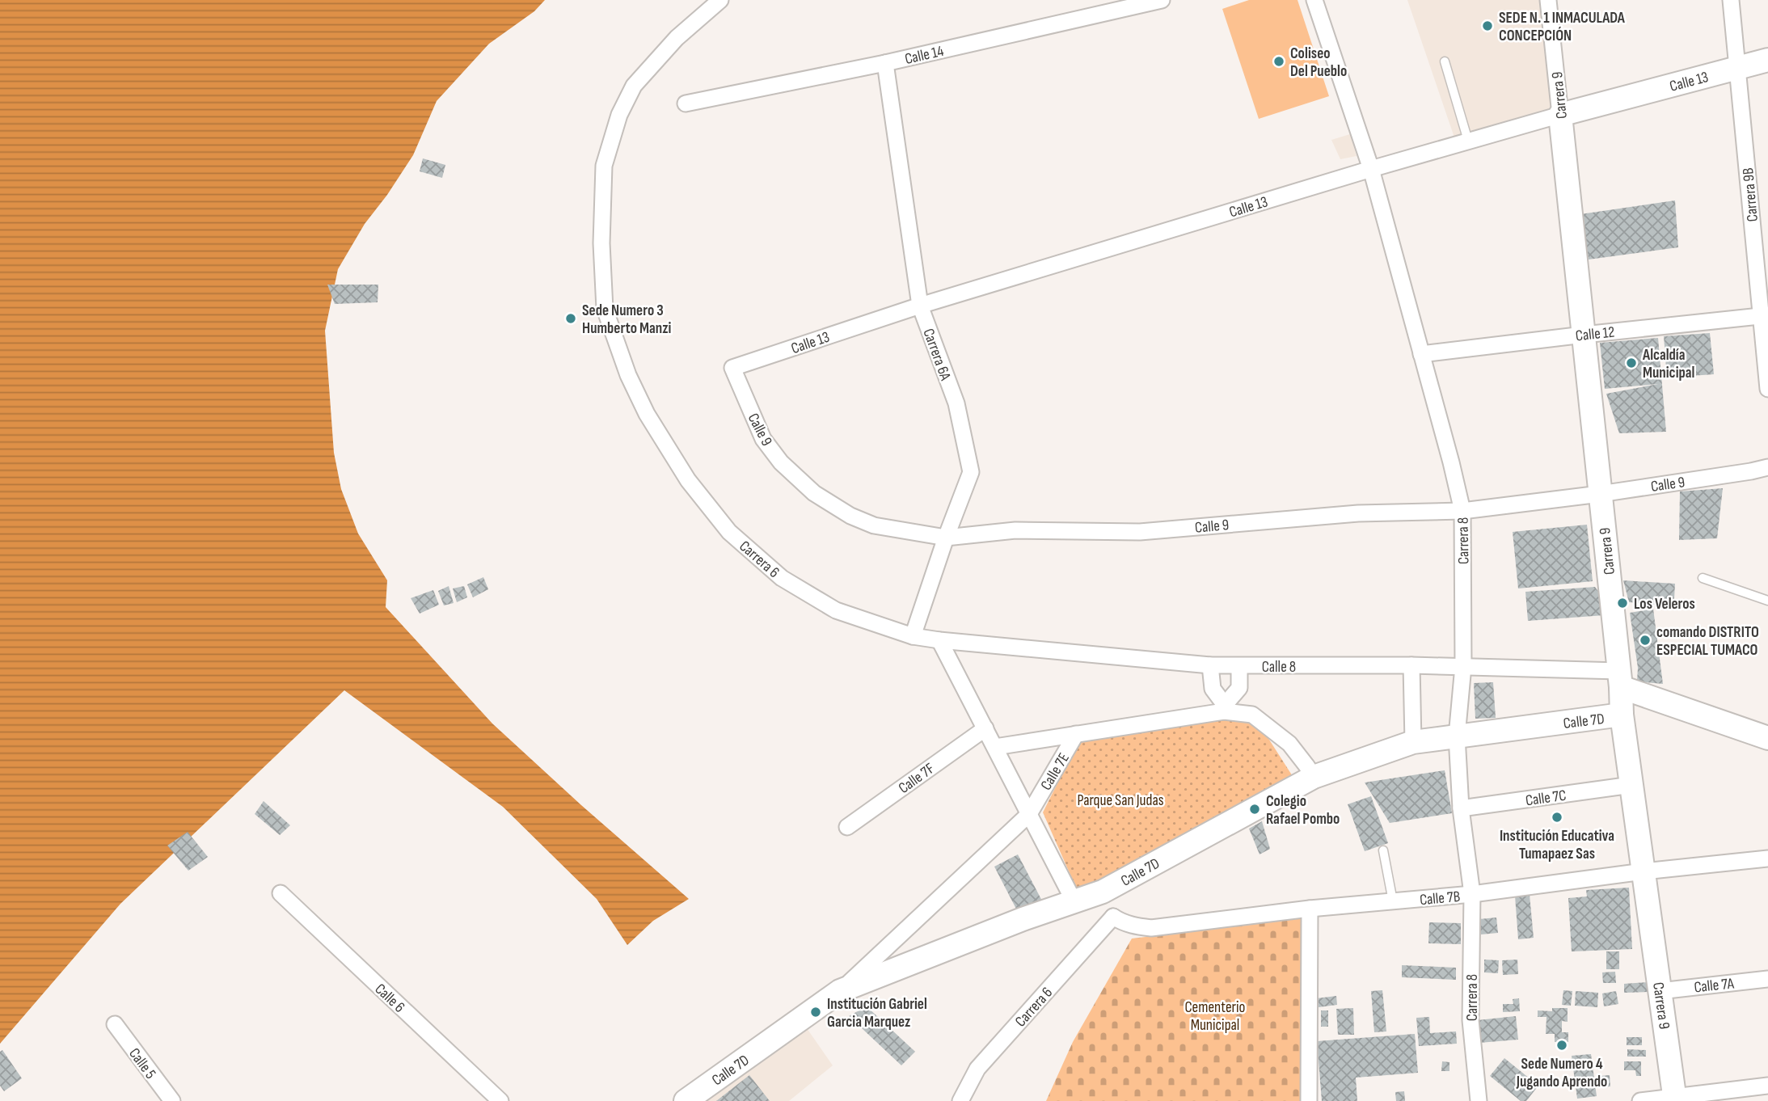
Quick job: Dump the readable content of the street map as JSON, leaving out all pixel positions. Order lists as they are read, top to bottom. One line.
{"streets":{"main road":["Calle 13","Carrera 9","Calle 8","Calle 7D"],"street":["Calle 14","Carrera 9B","Calle 12","Carrera 6A","Calle 9","Carrera 8","Carrera 6","Calle 7E","Calle 7F","Calle 7C","Calle 7B","Calle 7A","Calle 6","Calle 5"]},"crossings":[["Calle 14","Carrera 6A"],["Calle 13","Carrera 9"],["Calle 13","Carrera 9B"],["Calle 13","Carrera 6A"],["Calle 13","Calle 9"],["Calle 13","Carrera 8"],["Carrera 9","Calle 12"],["Carrera 9","Calle 9"],["Carrera 9","Calle 8"],["Carrera 9","Calle 7D"],["Carrera 9","Calle 7C"],["Carrera 9","Calle 7B"],["Carrera 9","Calle 7A"],["Carrera 9B","Calle 12"],["Calle 12","Carrera 8"],["Carrera 6A","Calle 9"],["Carrera 6A","Carrera 6"],["Calle 9","Carrera 8"],["Carrera 8","Calle 8"],["Carrera 8","Calle 7D"],["Carrera 8","Calle 7C"],["Carrera 8","Calle 7B"],["Carrera 6","Calle 8"],["Carrera 6","Calle 7B"],["Calle 7D","Calle 7E"]],"parks":["Parque San Judas","Cementerio Municipal"],"places":["SEDE N. 1 INMACULADA CONCEPCIÓN","Coliseo Del Pueblo","Sede Numero 3 Humberto Manzi","Alcaldía Municipal","Los Veleros","comando DISTRITO ESPECIAL TUMACO","Colegio Rafael Pombo","Institución Educativa Tumapaez Sas","Institución Gabriel Garcia Marquez","Sede Numero 4 Jugando Aprendo"]}
